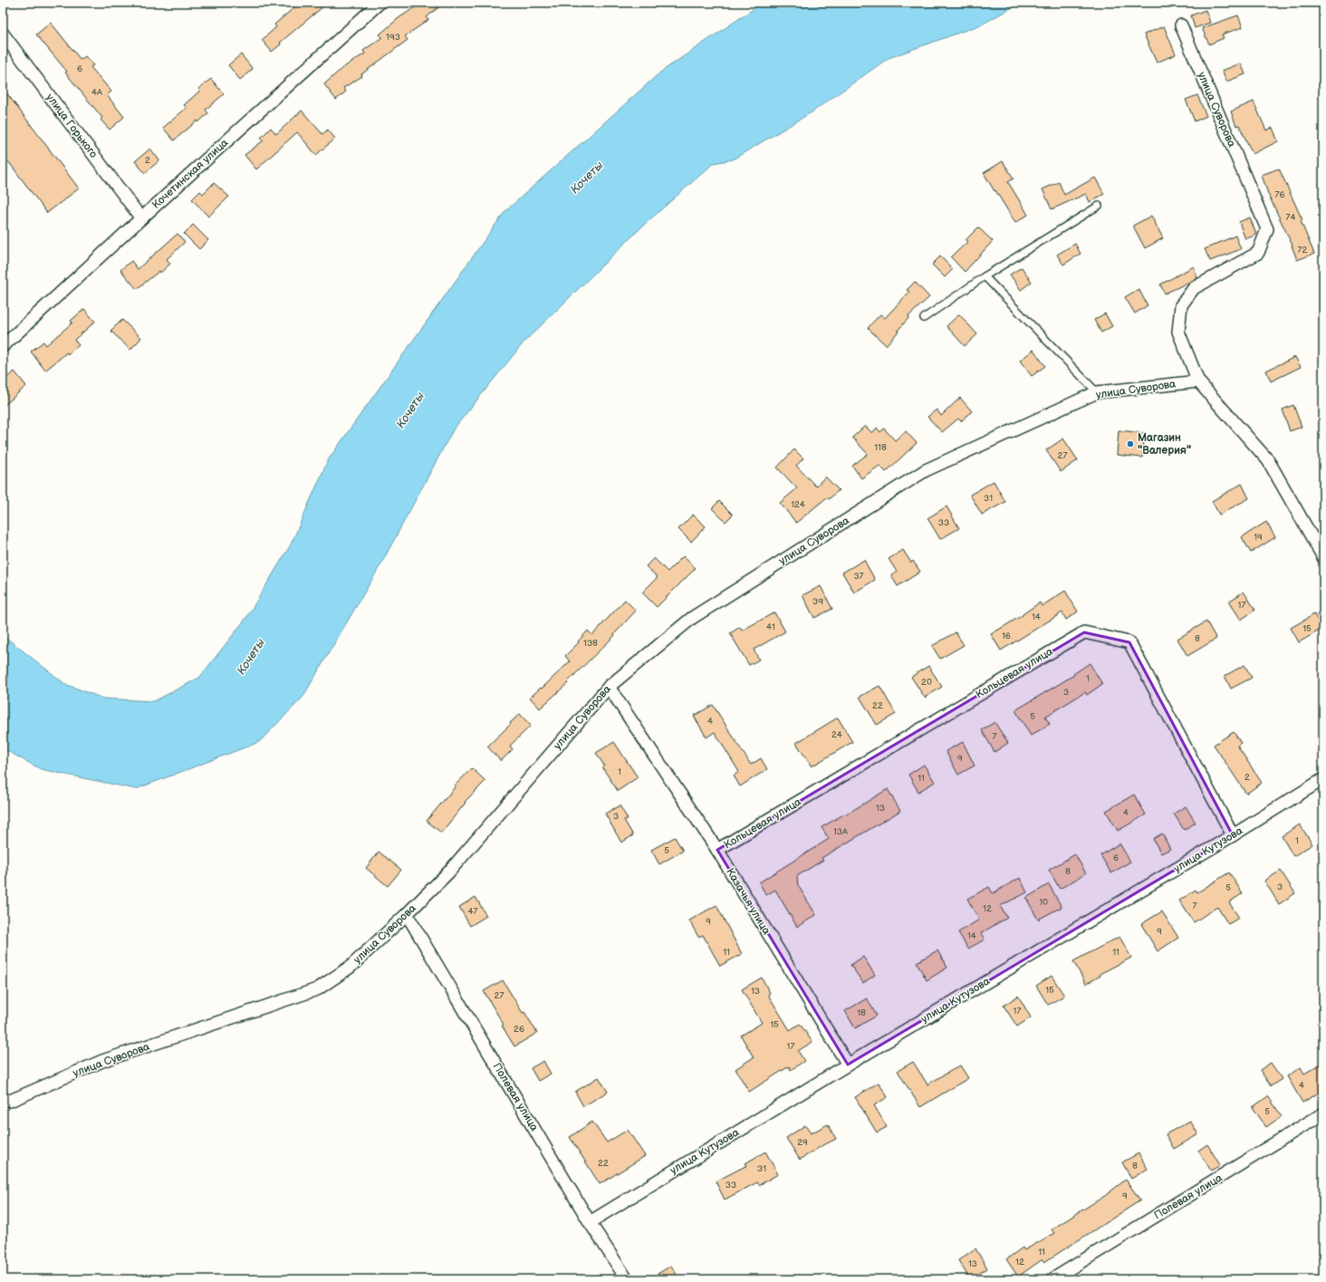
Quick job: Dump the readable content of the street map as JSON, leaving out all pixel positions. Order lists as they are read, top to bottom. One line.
{"streets":{"street":["улица Суворова","улица Горького","Кочетинская улица","Кольцевая улица","улица Кутузова","Казачья улица","Полевая улица"]},"crossings":[["улица Суворова","Казачья улица"],["улица Суворова","Полевая улица"],["улица Горького","Кочетинская улица"],["Кольцевая улица","улица Кутузова"],["Кольцевая улица","Казачья улица"],["улица Кутузова","Казачья улица"],["улица Кутузова","Полевая улица"]],"water":["Кочеты"],"places":["Магазин \"Валерия\""],"house_numbers":["193","6","4А","2","76","74","72","118","27","31","124","33","19","37","39","17","14","41","15","16","8","138","1","20","3","22","5","4","24","7","9","1","2","11","13","4","3","13А","1","5","6","8","3","5","10","7","12","47","9","9","14","11","11","15","13","27","17","18","15","26","17","4","5","29","22","8","31","33","9","11","12","13"]}
